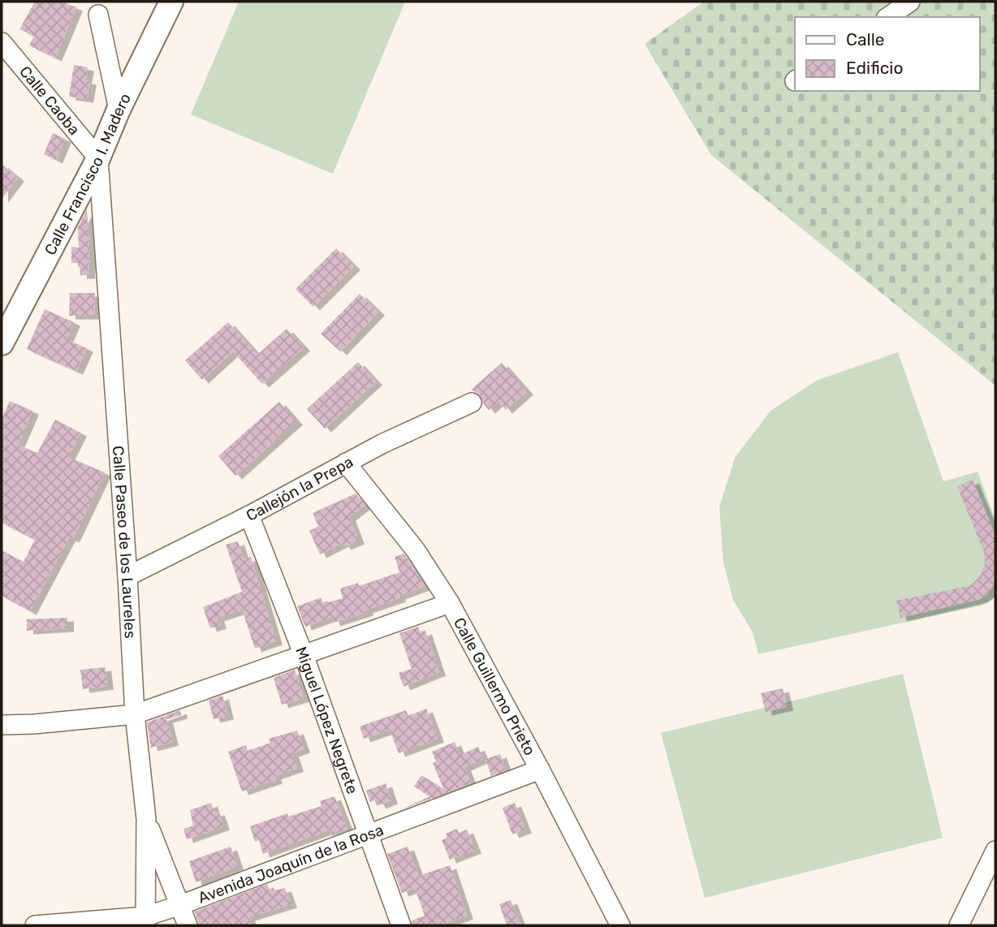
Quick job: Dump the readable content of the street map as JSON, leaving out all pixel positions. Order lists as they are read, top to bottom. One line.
{"streets":{"main road":["Calle Francisco I. Madero"],"street":["Calle Caoba","Callejón la Prepa","Calle Paseo de los Laureles","Calle Guillermo Prieto","Miguel López Negrete","Avenida Joaquín de la Rosa"]},"crossings":[["Calle Caoba","Calle Francisco I. Madero"],["Calle Caoba","Calle Paseo de los Laureles"],["Calle Francisco I. Madero","Calle Paseo de los Laureles"],["Callejón la Prepa","Calle Paseo de los Laureles"],["Callejón la Prepa","Calle Guillermo Prieto"],["Callejón la Prepa","Miguel López Negrete"],["Calle Paseo de los Laureles","Avenida Joaquín de la Rosa"],["Calle Guillermo Prieto","Avenida Joaquín de la Rosa"],["Miguel López Negrete","Avenida Joaquín de la Rosa"]],"legend":["Calle","Edificio"]}
